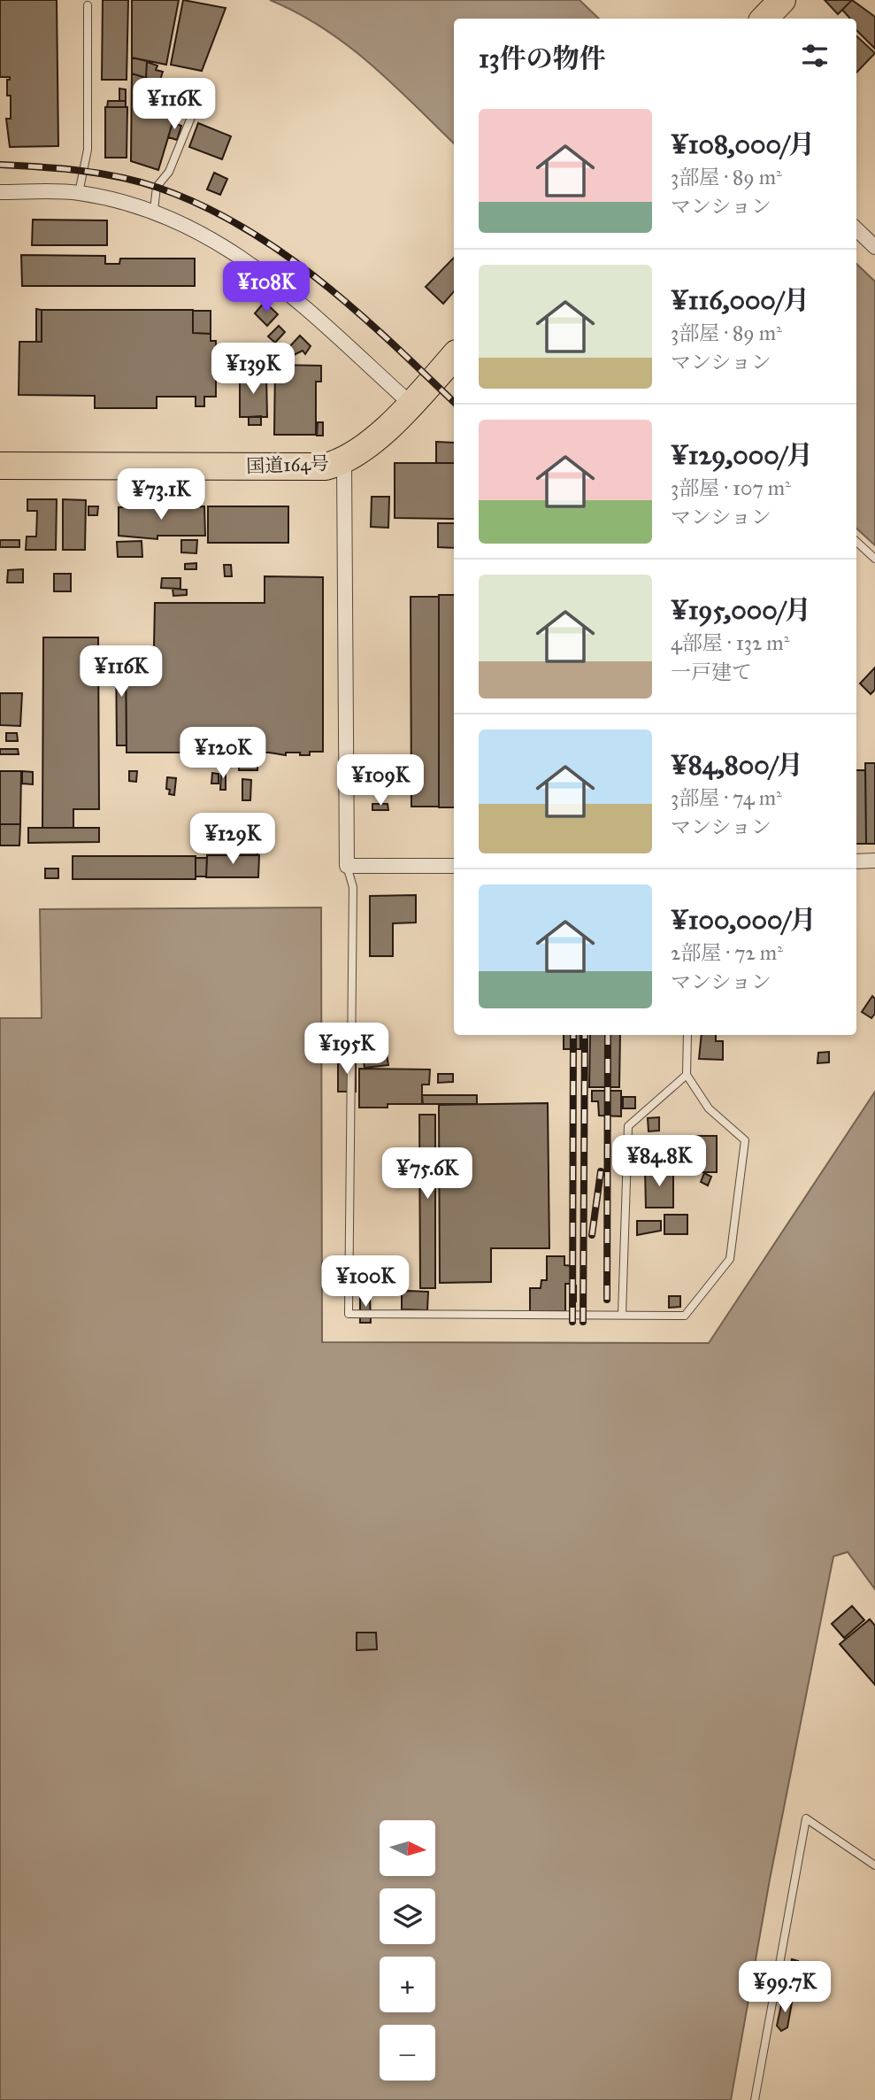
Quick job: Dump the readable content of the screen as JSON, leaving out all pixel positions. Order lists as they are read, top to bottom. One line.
{"streets":{"highway":["国道164号"]},"north":"right","page":{"heading":"13件の物件","price":["¥116K","¥108K","¥139K","¥73.1K","¥116K","¥120K","¥109K","¥129K","¥195K","¥84.8K","¥75.6K","¥100K","¥99.7K"],"list":[{"name":"¥108,000/月","note":"3部屋 · 89 m² · マンション"},{"name":"¥116,000/月","note":"3部屋 · 89 m² · マンション"},{"name":"¥129,000/月","note":"3部屋 · 107 m² · マンション"},{"name":"¥195,000/月","note":"4部屋 · 132 m² · 一戸建て"},{"name":"¥84,800/月","note":"3部屋 · 74 m² · マンション"},{"name":"¥100,000/月","note":"2部屋 · 72 m² · マンション"}],"map_buttons":["+","−"]}}
